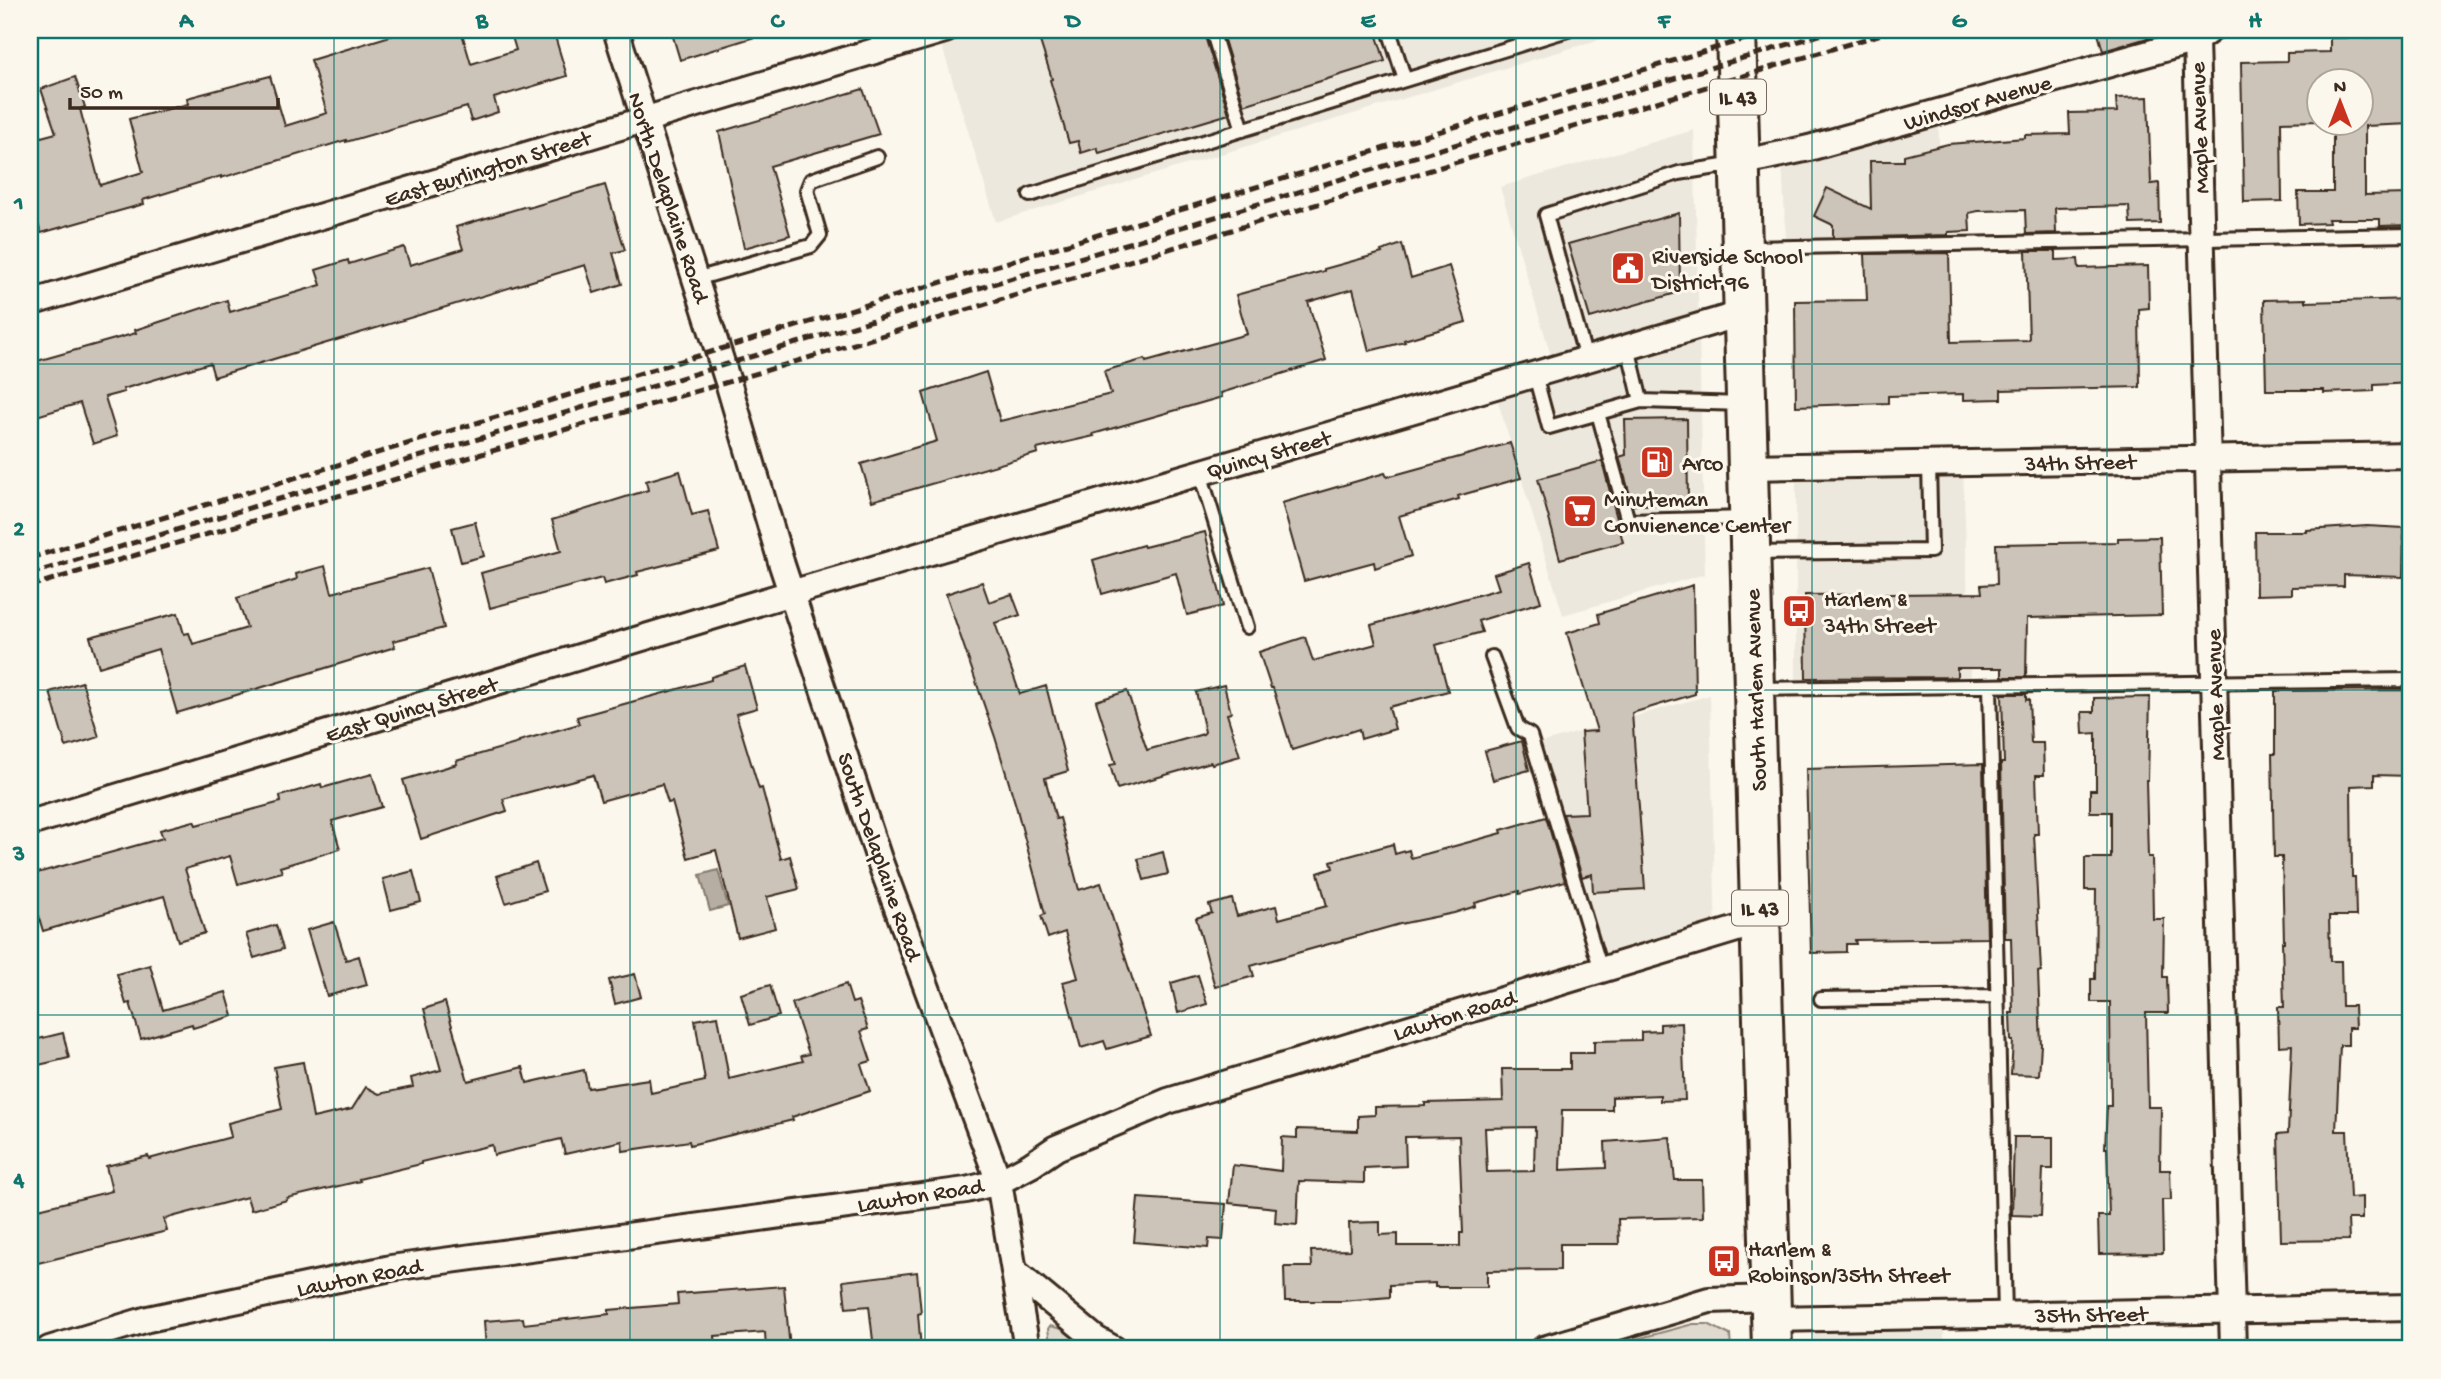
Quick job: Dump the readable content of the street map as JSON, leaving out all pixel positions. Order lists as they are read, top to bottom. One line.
{"streets":{"main road":["IL 43","South Harlem Avenue"],"street":["Windsor Avenue","Maple Avenue","East Burlington Street","North Delaplaine Road","Quincy Street","34th Street","East Quincy Street","South Delaplaine Road","Lawton Road","35th Street"]},"crossings":[["Windsor Avenue","Maple Avenue"],["Windsor Avenue","South Harlem Avenue"],["Maple Avenue","34th Street"],["Maple Avenue","35th Street"],["East Burlington Street","North Delaplaine Road"],["North Delaplaine Road","South Delaplaine Road"],["Quincy Street","South Harlem Avenue"],["Quincy Street","East Quincy Street"],["Quincy Street","South Delaplaine Road"],["34th Street","South Harlem Avenue"],["South Harlem Avenue","Lawton Road"],["South Harlem Avenue","35th Street"],["East Quincy Street","South Delaplaine Road"],["South Delaplaine Road","Lawton Road"]],"places":{"public building":["Riverside School District 96"],"fuel station":["Arco"],"supermarket":["Minuteman Convienence Center"],"bus stop":["Harlem & 34th Street","Harlem & Robinson/35th Street"]},"scale_bar":"50 m","north":"top","grid":{"columns":["A","B","C","D","E","F","G","H"],"rows":["1","2","3","4"]}}
